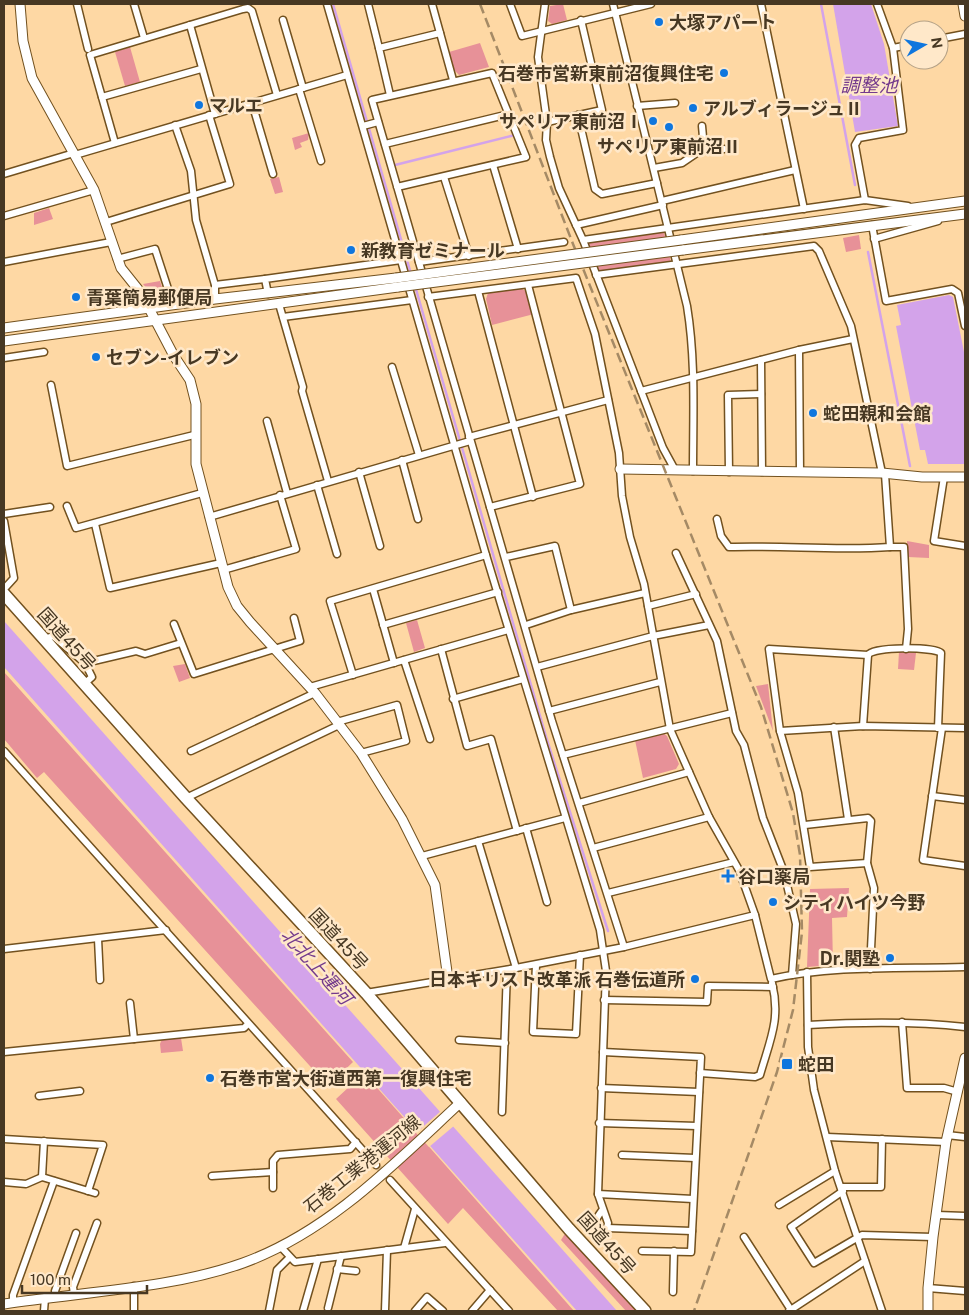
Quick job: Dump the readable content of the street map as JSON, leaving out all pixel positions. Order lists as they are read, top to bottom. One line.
{"streets":{"highway":["国道45号"],"street":["石巻工業港運河線"]},"crossings":[["国道45号","石巻工業港運河線"]],"water":["調整池","北北上運河"],"places":{"other":["大塚アパート","石巻市営新東前沼復興住宅","マルエ","アルブィラージュⅡ","サペリア東前沼Ⅰ","サペリア東前沼Ⅱ","新教育ゼミナール","青葉簡易郵便局","セブン-イレブン","蛇田親和会館","シティハイツ今野","Dr.関塾","日本キリスト改革派 石巻伝道所","石巻市営大街道西第一復興住宅"],"health":["谷口薬局"],"transit":["蛇田"]},"scale_bar":"100 m","north":"right"}
